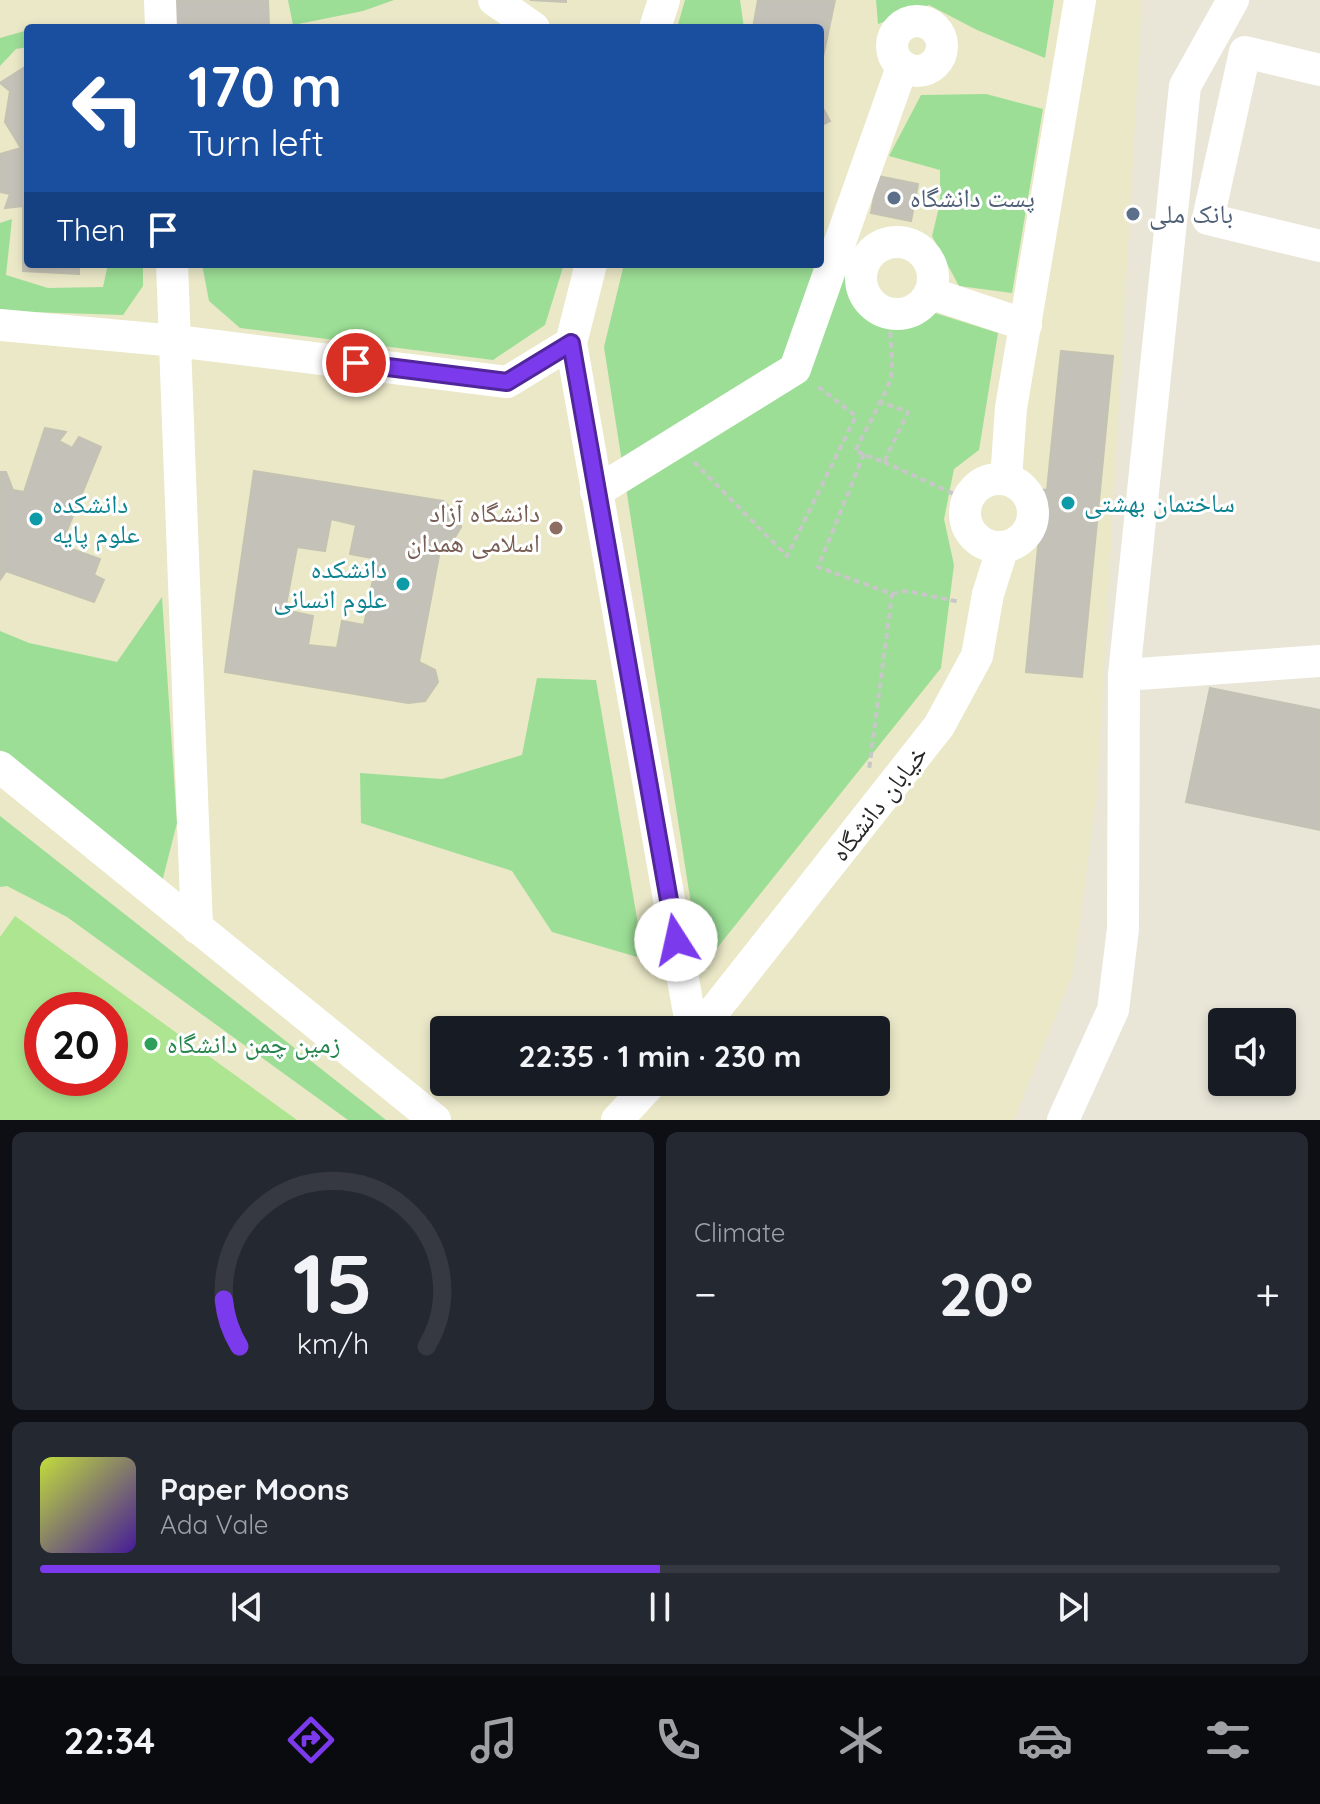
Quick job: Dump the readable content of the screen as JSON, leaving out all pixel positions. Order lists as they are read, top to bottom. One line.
{"streets":{"street":["خیابان دانشگاه"]},"places":["پست دانشگاه","بانک ملی","ساختمان بهشتی","دانشکده علوم پایه","دانشگاه آزاد اسلامی همدان","دانشکده علوم انسانی","زمین چمن دانشگاه"],"page":{"turn":["170 m","Turn left"],"then":"Then","limit":"20","trip":"22:35 · 1 min · 230 m","tile":"Climate","heat":["−","20°","+"],"song":["Paper Moons","Ada Vale"],"tabs":"22:34","gauge":["15","km/h"]}}
